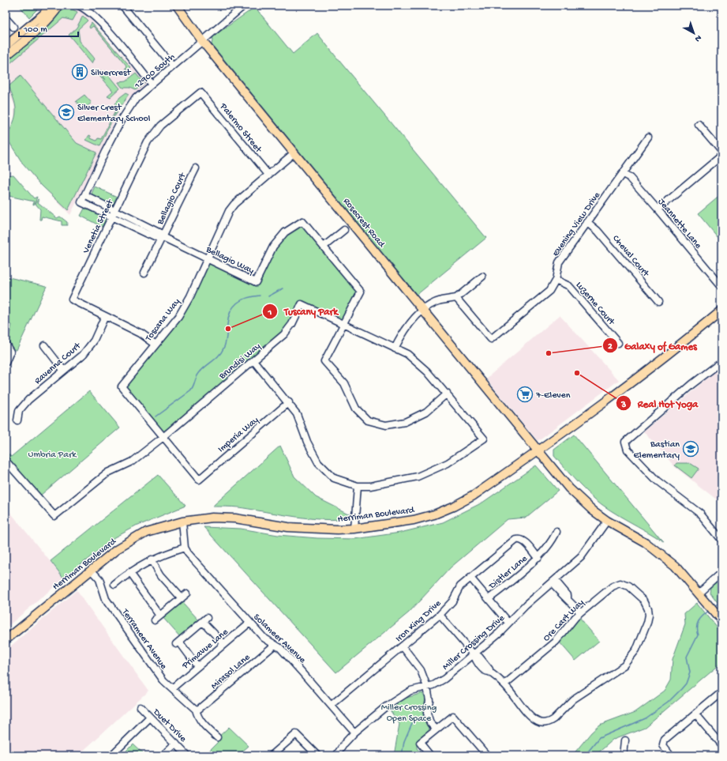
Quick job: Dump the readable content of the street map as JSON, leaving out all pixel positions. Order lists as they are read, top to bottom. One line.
{"streets":{"main road":["Rosecrest Road","Herriman Boulevard"],"street":["12900 South","Palermo Street","Bellagio Court","Jeannette Lane","Evening View Drive","Venetia Street","Cheval Court","Bellagio Way","Luzerne Court","Toscana Way","Brundisi Way","Ravenna Court","Imperia Way","Distler Lane","Ore Cart Way","Iron King Drive","Solameer Avenue","Terrameer Avenue","Miller Crossing Drive","Primavue Lane","Mirasol Lane","Duet Drive"]},"crossings":[["12900 South","Rosecrest Road"],["12900 South","Bellagio Way"],["Palermo Street","Venetia Street"],["Palermo Street","Toscana Way"],["Bellagio Court","Bellagio Way"],["Rosecrest Road","Toscana Way"],["Rosecrest Road","Herriman Boulevard"],["Rosecrest Road","Miller Crossing Drive"],["Jeannette Lane","Evening View Drive"],["Evening View Drive","Cheval Court"],["Evening View Drive","Luzerne Court"],["Venetia Street","Bellagio Way"],["Venetia Street","Toscana Way"],["Venetia Street","Ravenna Court"],["Bellagio Way","Toscana Way"],["Bellagio Way","Brundisi Way"],["Toscana Way","Brundisi Way"],["Toscana Way","Imperia Way"],["Herriman Boulevard","Terrameer Avenue"],["Distler Lane","Iron King Drive"],["Iron King Drive","Solameer Avenue"],["Solameer Avenue","Miller Crossing Drive"],["Solameer Avenue","Primavue Lane"],["Solameer Avenue","Mirasol Lane"],["Terrameer Avenue","Primavue Lane"],["Terrameer Avenue","Mirasol Lane"]],"parks":["Umbria Park","Miller Crossing Open Space"],"places":{"building":["Silvercrest"],"school or university":["Silver Crest Elementary School","Bastian Elementary"],"other":["Tuscany Park","Galaxy of Games","Real Hot Yoga"],"supermarket":["7-Eleven"]},"scale_bar":"100 m","north":"bottom right"}
